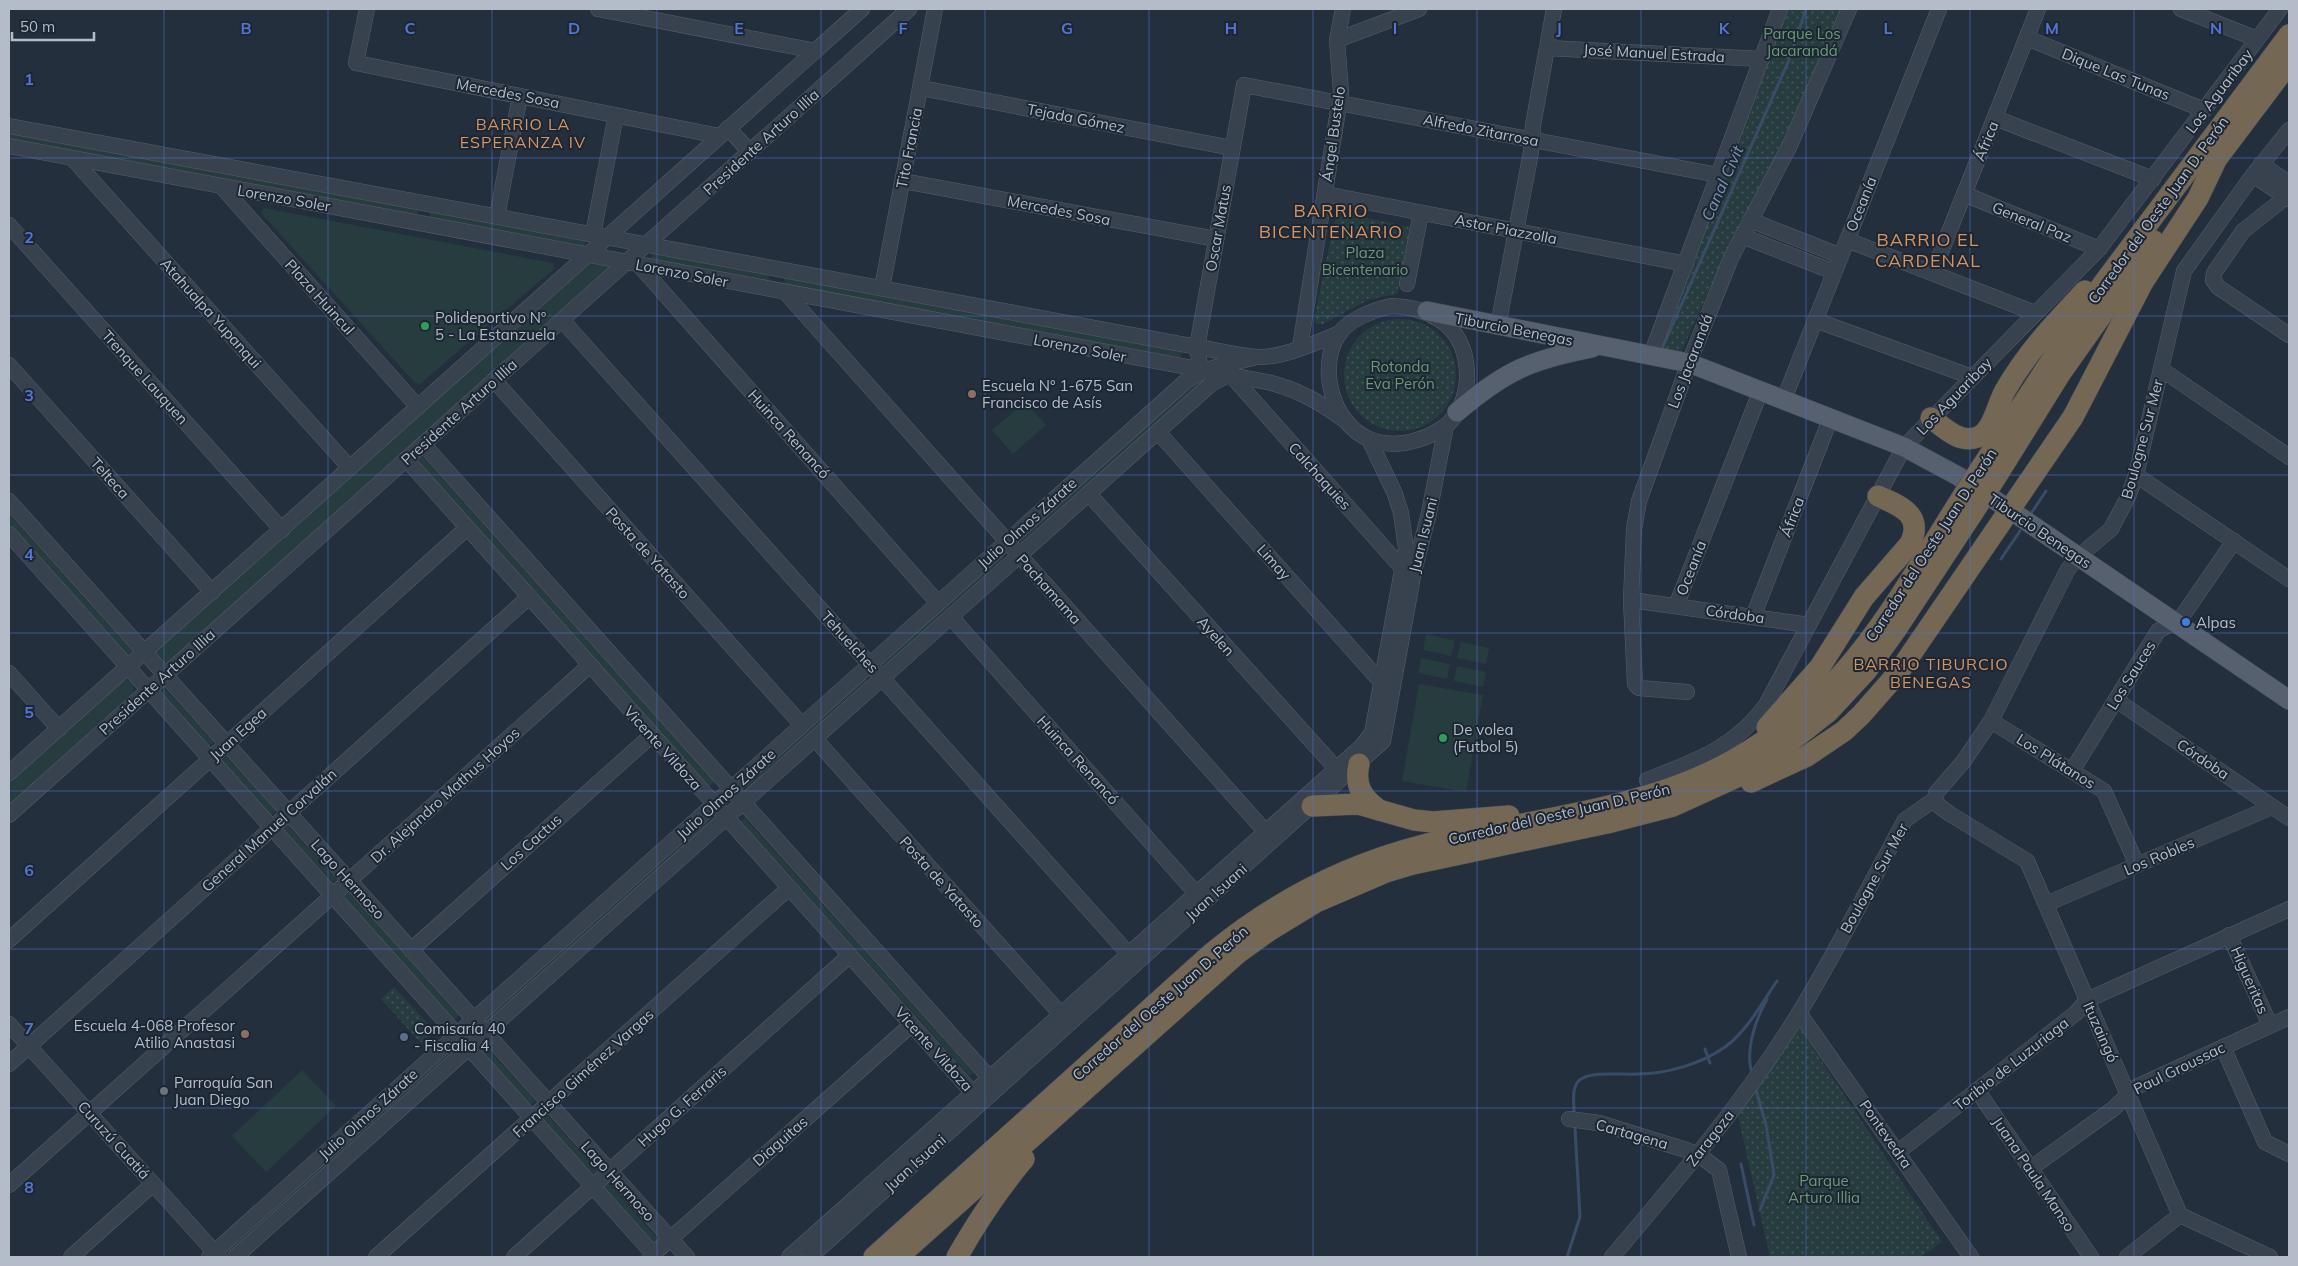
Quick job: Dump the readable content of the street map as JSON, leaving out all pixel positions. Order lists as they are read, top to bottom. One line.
{"streets":{"highway":["Corredor del Oeste Juan D. Perón"],"main road":["Tiburcio Benegas"],"street":["José Manuel Estrada","Dique Las Tunas","Los Aguaribay","Mercedes Sosa","Tejada Gómez","Alfredo Zitarrosa","Ángel Bustelo","África","Presidente Arturo Illia","Tito Francia","Lorenzo Soler","Oceanía","General Paz","Oscar Matus","Astor Piazzolla","Plaza Huincul","Atahualpa Yupanqui","Los Jacarandá","Trenque Lauquen","Huinca Renancó","Boulogne Sur Mer","Calchaquies","Telteca","Julio Olmos Zárate","Juan Isuani","Posta de Yatasto","Limay","Pachamama","Córdoba","Ayelen","Tehuelches","Los Sauces","Juan Egea","Vicente Vildoza","Los Plátanos","Dr. Alejandro Mathus Hoyos","General Manuel Corvalán","Los Cactus","Los Robles","Lago Hermoso","Higueritas","Ituzaingó","Toribio de Luzuriaga","Paul Groussac","Francisco Giménez Vargas","Hugo G. Ferraris","Cartagena","Pontevedra","Zaragoza","Curuzú Cuatiá","Diaguitas","Juana Paula Manso"]},"crossings":[["Dique Las Tunas","Los Aguaribay"],["Dique Las Tunas","África"],["Los Aguaribay","Corredor del Oeste Juan D. Perón"],["Los Aguaribay","General Paz"],["Los Aguaribay","Tiburcio Benegas"],["Los Aguaribay","Córdoba"],["Mercedes Sosa","Presidente Arturo Illia"],["Mercedes Sosa","Tito Francia"],["Mercedes Sosa","Oscar Matus"],["Tejada Gómez","Tito Francia"],["Tejada Gómez","Oscar Matus"],["Alfredo Zitarrosa","Ángel Bustelo"],["Alfredo Zitarrosa","Oscar Matus"],["Ángel Bustelo","Lorenzo Soler"],["Ángel Bustelo","Astor Piazzolla"],["África","General Paz"],["África","Tiburcio Benegas"],["África","Córdoba"],["Presidente Arturo Illia","Lorenzo Soler"],["Presidente Arturo Illia","Plaza Huincul"],["Presidente Arturo Illia","Atahualpa Yupanqui"],["Presidente Arturo Illia","Trenque Lauquen"],["Presidente Arturo Illia","Huinca Renancó"],["Presidente Arturo Illia","Telteca"],["Presidente Arturo Illia","Posta de Yatasto"],["Presidente Arturo Illia","Tehuelches"],["Presidente Arturo Illia","Vicente Vildoza"],["Presidente Arturo Illia","Lago Hermoso"],["Tito Francia","Lorenzo Soler"],["Lorenzo Soler","Oscar Matus"],["Lorenzo Soler","Plaza Huincul"],["Lorenzo Soler","Atahualpa Yupanqui"],["Lorenzo Soler","Tiburcio Benegas"],["Lorenzo Soler","Huinca Renancó"],["Lorenzo Soler","Calchaquies"],["Lorenzo Soler","Julio Olmos Zárate"],["Lorenzo Soler","Juan Isuani"],["Lorenzo Soler","Pachamama"],["Oceanía","Tiburcio Benegas"],["Oceanía","Córdoba"],["Oscar Matus","Julio Olmos Zárate"],["Tiburcio Benegas","Los Jacarandá"],["Tiburcio Benegas","Boulogne Sur Mer"],["Tiburcio Benegas","Juan Isuani"],["Tiburcio Benegas","Los Sauces"],["Los Jacarandá","Córdoba"],["Huinca Renancó","Julio Olmos Zárate"],["Huinca Renancó","Juan Isuani"],["Boulogne Sur Mer","Los Plátanos"],["Boulogne Sur Mer","Ituzaingó"],["Boulogne Sur Mer","Pontevedra"],["Boulogne Sur Mer","Zaragoza"],["Calchaquies","Julio Olmos Zárate"],["Calchaquies","Juan Isuani"],["Julio Olmos Zárate","Posta de Yatasto"],["Julio Olmos Zárate","Limay"],["Julio Olmos Zárate","Pachamama"],["Julio Olmos Zárate","Ayelen"],["Julio Olmos Zárate","Tehuelches"],["Julio Olmos Zárate","Vicente Vildoza"],["Julio Olmos Zárate","Lago Hermoso"],["Julio Olmos Zárate","Curuzú Cuatiá"],["Juan Isuani","Posta de Yatasto"],["Juan Isuani","Limay"],["Juan Isuani","Pachamama"],["Juan Isuani","Ayelen"],["Juan Isuani","Tehuelches"],["Juan Isuani","Vicente Vildoza"],["Córdoba","Los Sauces"],["Córdoba","Los Robles"],["Los Sauces","Los Plátanos"],["Juan Egea","Vicente Vildoza"],["Juan Egea","Lago Hermoso"],["Vicente Vildoza","Dr. Alejandro Mathus Hoyos"],["Vicente Vildoza","General Manuel Corvalán"],["Vicente Vildoza","Los Cactus"],["Vicente Vildoza","Francisco Giménez Vargas"],["Vicente Vildoza","Hugo G. Ferraris"],["Vicente Vildoza","Diaguitas"],["Los Plátanos","Los Robles"],["Dr. Alejandro Mathus Hoyos","Lago Hermoso"],["Dr. Alejandro Mathus Hoyos","Curuzú Cuatiá"],["General Manuel Corvalán","Lago Hermoso"],["General Manuel Corvalán","Curuzú Cuatiá"],["Los Cactus","Lago Hermoso"],["Los Robles","Ituzaingó"],["Lago Hermoso","Francisco Giménez Vargas"],["Lago Hermoso","Hugo G. Ferraris"],["Lago Hermoso","Diaguitas"],["Higueritas","Toribio de Luzuriaga"],["Higueritas","Paul Groussac"],["Ituzaingó","Toribio de Luzuriaga"],["Ituzaingó","Paul Groussac"],["Toribio de Luzuriaga","Pontevedra"],["Toribio de Luzuriaga","Juana Paula Manso"],["Paul Groussac","Juana Paula Manso"],["Cartagena","Zaragoza"],["Pontevedra","Zaragoza"]],"districts":["BARRIO LA ESPERANZA IV","BARRIO BICENTENARIO","BARRIO EL CARDENAL","BARRIO TIBURCIO BENEGAS"],"water":["Canal Civit"],"parks":["Parque Los Jacarandá","Plaza Bicentenario","Rotonda Eva Perón","Parque Arturo Illia"],"places":["Polideportivo Nº 5 - La Estanzuela","Escuela N° 1-675 San Francisco de Asís","Alpas","De volea (Futbol 5)","Escuela 4-068 Profesor Atilio Anastasi","Comisaría 40 - Fiscalia 4","Parroquía San Juan Diego"],"scale_bar":"50 m","grid":{"columns":["B","C","D","E","F","G","H","I","J","K","L","M","N"],"rows":["1","2","3","4","5","6","7","8"]}}
